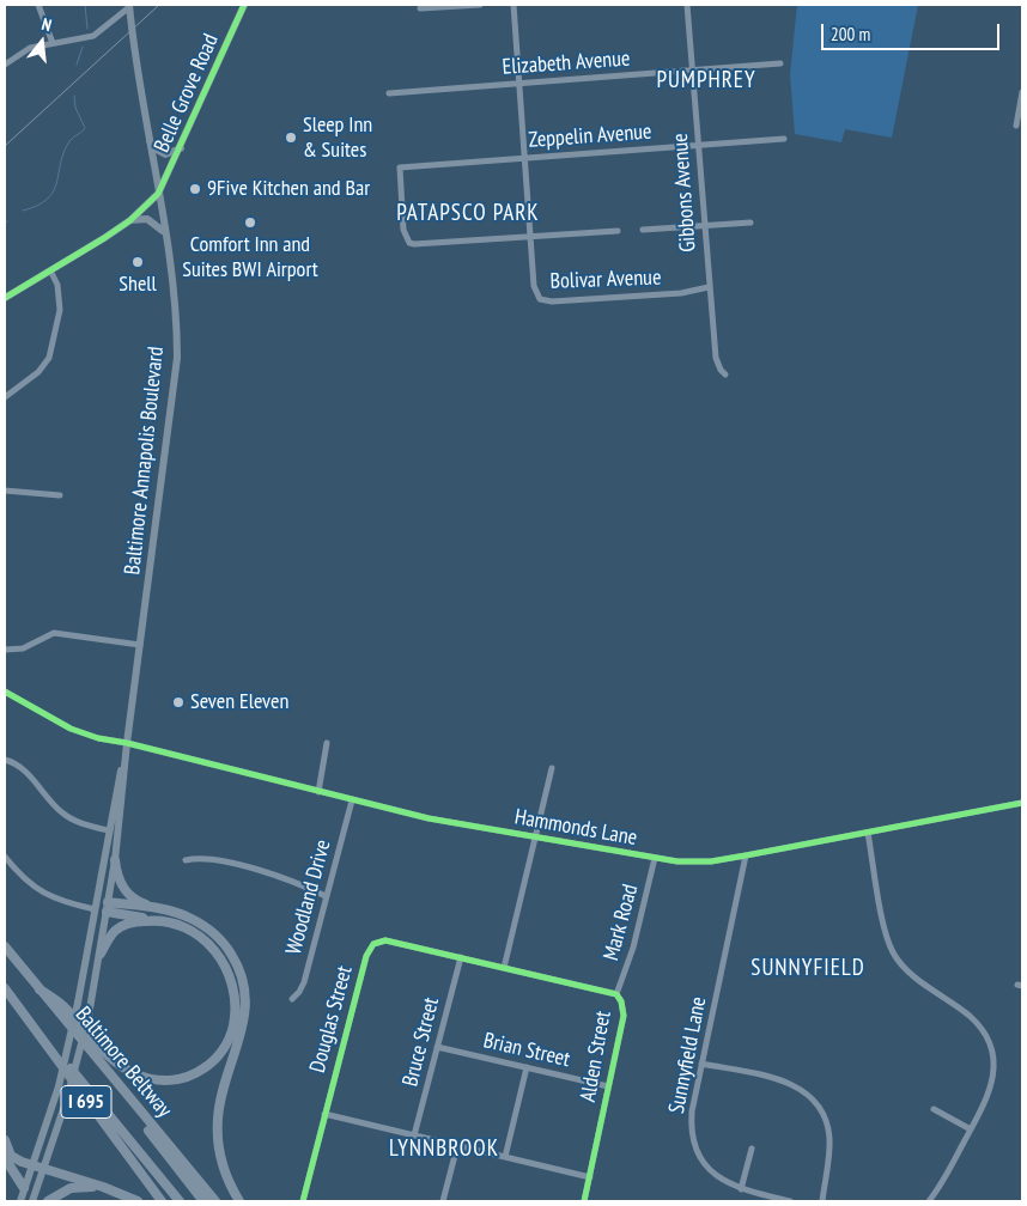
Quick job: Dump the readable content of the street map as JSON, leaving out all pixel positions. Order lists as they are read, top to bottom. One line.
{"streets":{"highway":["Baltimore Beltway","I 695"],"main road":["Belle Grove Road","Baltimore Annapolis Boulevard"],"street":["Elizabeth Avenue","Zeppelin Avenue","Gibbons Avenue","Bolivar Avenue","Hammonds Lane","Woodland Drive","Mark Road","Douglas Street","Bruce Street","Brian Street","Sunnyfield Lane","Alden Street"]},"crossings":[["Elizabeth Avenue","Gibbons Avenue"],["Belle Grove Road","Baltimore Annapolis Boulevard"],["Zeppelin Avenue","Gibbons Avenue"],["Zeppelin Avenue","Bolivar Avenue"],["Gibbons Avenue","Bolivar Avenue"],["Baltimore Annapolis Boulevard","Hammonds Lane"],["Hammonds Lane","Woodland Drive"],["Hammonds Lane","Mark Road"],["Hammonds Lane","Sunnyfield Lane"],["Mark Road","Alden Street"],["Douglas Street","Bruce Street"],["Douglas Street","Alden Street"],["Bruce Street","Brian Street"],["Brian Street","Alden Street"]],"districts":["PUMPHREY","PATAPSCO PARK","SUNNYFIELD","LYNNBROOK"],"places":["Sleep Inn & Suites","9Five Kitchen and Bar","Comfort Inn and Suites BWI Airport","Shell","Seven Eleven"],"scale_bar":"200 m","north":"top"}
